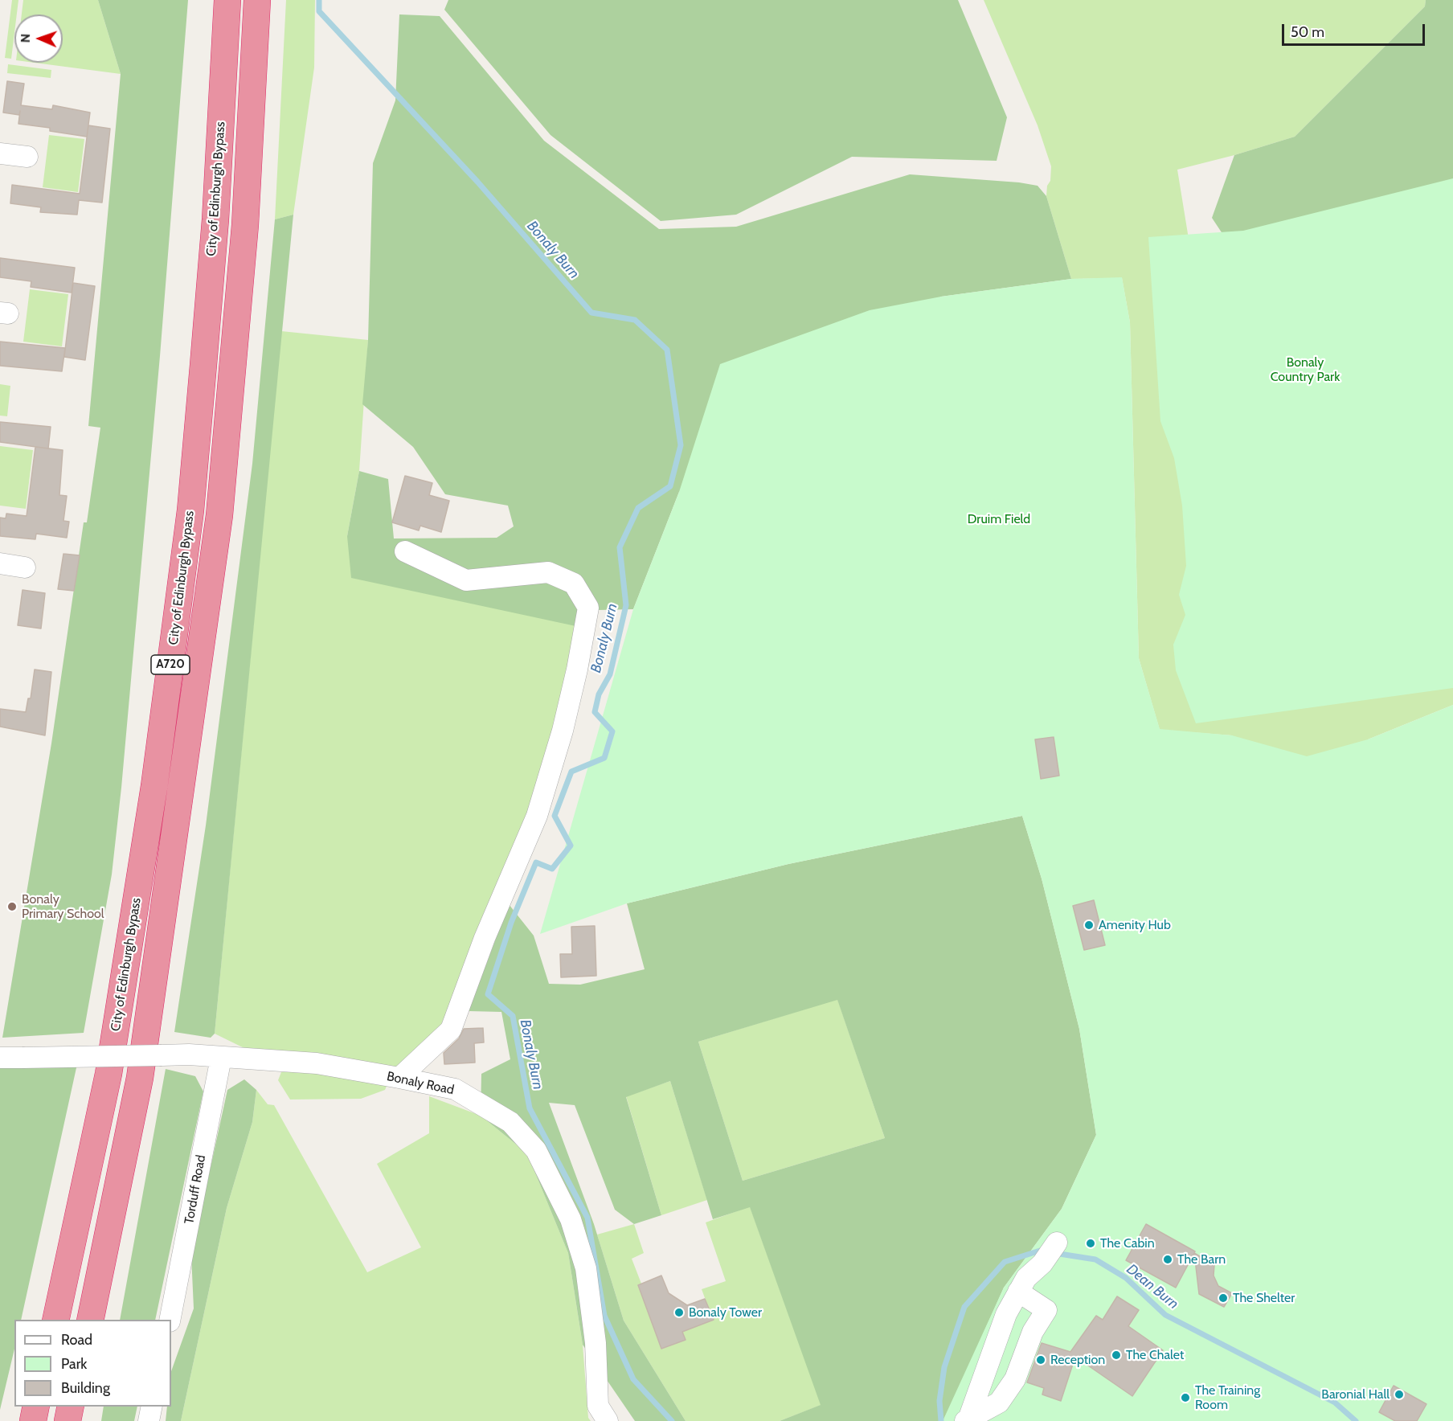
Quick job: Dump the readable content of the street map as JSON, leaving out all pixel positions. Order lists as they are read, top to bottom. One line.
{"streets":{"highway":["City of Edinburgh Bypass","A720"],"street":["Bonaly Road","Torduff Road"]},"crossings":[["Bonaly Road","Torduff Road"]],"water":["Bonaly Burn","Dean Burn"],"parks":["Bonaly Country Park","Druim Field"],"places":["Bonaly Primary School","Amenity Hub","The Cabin","The Barn","The Shelter","Bonaly Tower","The Chalet","Reception","Baronial Hall","The Training Room"],"legend":["Road","Park","Building"],"scale_bar":"50 m","north":"left"}
